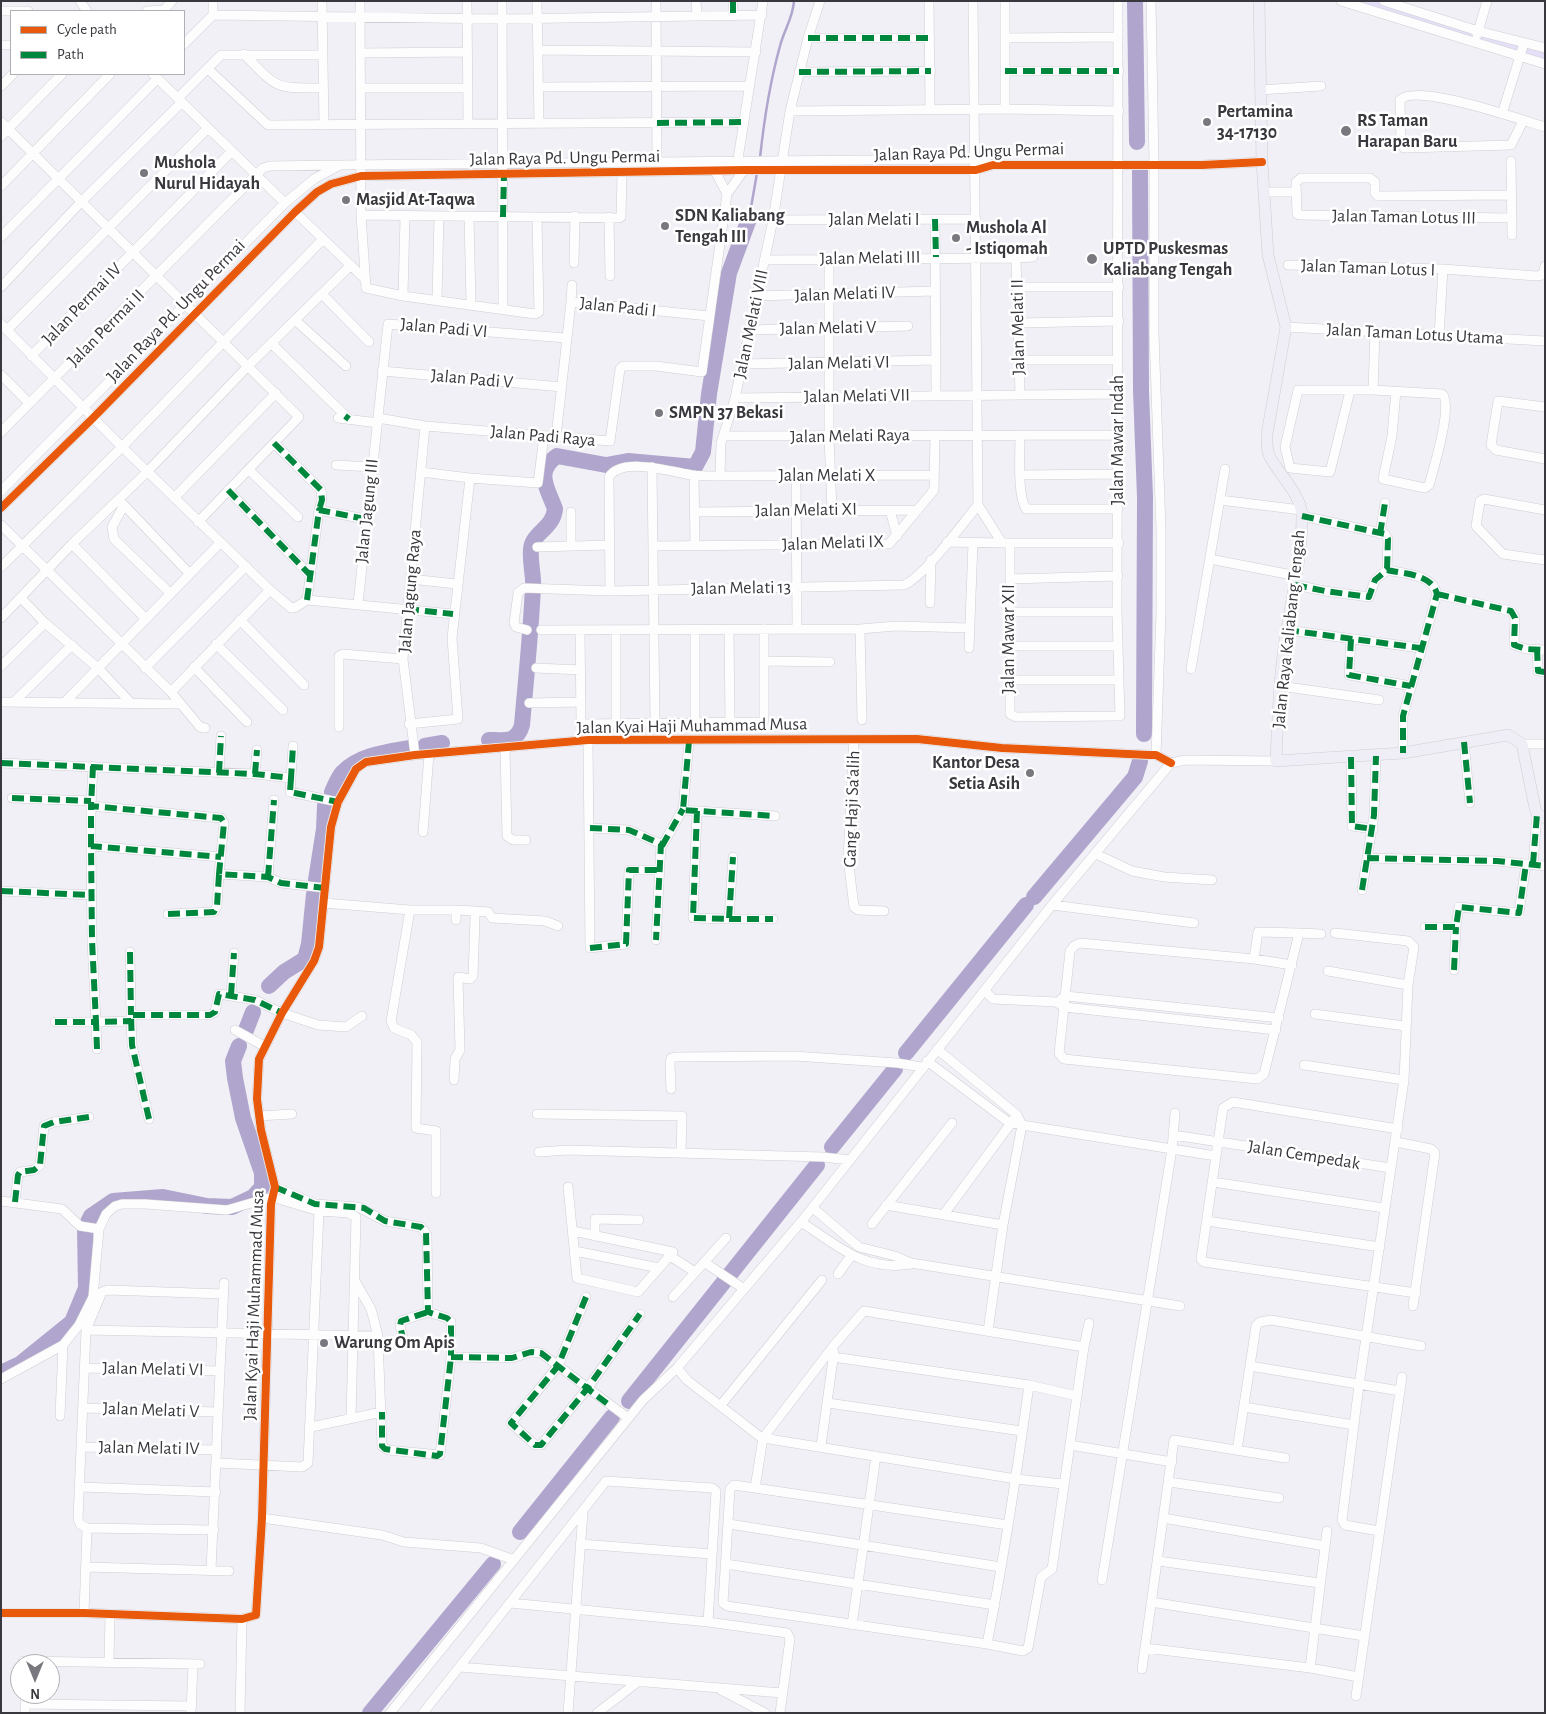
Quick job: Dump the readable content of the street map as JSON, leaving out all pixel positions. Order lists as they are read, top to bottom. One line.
{"streets":{"main road":["Jalan Raya Kaliabang Tengah"],"street":["Jalan Raya Pd. Ungu Permai","Jalan Taman Lotus III","Jalan Melati I","Jalan Melati III","Jalan Taman Lotus I","Jalan Melati IV","Jalan Permai IV","Jalan Padi I","Jalan Melati VIII","Jalan Melati II","Jalan Permai II","Jalan Padi VI","Jalan Melati V","Jalan Taman Lotus Utama","Jalan Melati VI","Jalan Padi V","Jalan Melati VII","Jalan Padi Raya","Jalan Melati Raya","Jalan Mawar Indah","Jalan Melati X","Jalan Melati XI","Jalan Jagung III","Jalan Melati IX","Jalan Melati 13","Jalan Jagung Raya","Jalan Mawar XII","Jalan Kyai Haji Muhammad Musa","Gang Haji Sa'alih","Jalan Cempedak"]},"crossings":[["Jalan Raya Pd. Ungu Permai","Jalan Melati VIII"],["Jalan Raya Pd. Ungu Permai","Jalan Padi Raya"],["Jalan Raya Pd. Ungu Permai","Jalan Mawar Indah"],["Jalan Raya Pd. Ungu Permai","Jalan Raya Kaliabang Tengah"],["Jalan Melati I","Jalan Melati VIII"],["Jalan Melati III","Jalan Melati VIII"],["Jalan Melati III","Jalan Melati II"],["Jalan Taman Lotus I","Jalan Taman Lotus Utama"],["Jalan Melati IV","Jalan Melati VIII"],["Jalan Padi I","Jalan Padi VI"],["Jalan Padi I","Jalan Padi V"],["Jalan Padi I","Jalan Padi Raya"],["Jalan Melati VIII","Jalan Melati V"],["Jalan Melati VIII","Jalan Melati VI"],["Jalan Melati VIII","Jalan Melati VII"],["Jalan Melati VIII","Jalan Melati Raya"],["Jalan Melati VIII","Jalan Melati X"],["Jalan Melati II","Jalan Melati VII"],["Jalan Padi VI","Jalan Padi V"],["Jalan Padi VI","Jalan Padi Raya"],["Jalan Padi VI","Jalan Jagung III"],["Jalan Taman Lotus Utama","Jalan Raya Kaliabang Tengah"],["Jalan Padi Raya","Jalan Jagung III"],["Jalan Padi Raya","Jalan Jagung Raya"],["Jalan Melati Raya","Jalan Mawar Indah"],["Jalan Melati Raya","Jalan Melati IX"],["Jalan Mawar Indah","Jalan Mawar XII"],["Jalan Melati X","Jalan Melati IX"],["Jalan Melati XI","Jalan Melati IX"],["Jalan Jagung Raya","Jalan Kyai Haji Muhammad Musa"],["Jalan Kyai Haji Muhammad Musa","Gang Haji Sa'alih"]],"places":["Pertamina 34-17130","RS Taman Harapan Baru","Mushola Nurul Hidayah","Masjid At-Taqwa","SDN Kaliabang Tengah III","Mushola Al - Istiqomah","UPTD Puskesmas Kaliabang Tengah","SMPN 37 Bekasi","Kantor Desa Setia Asih","Warung Om Apis"],"legend":["Cycle path","Path"],"north":"bottom"}
